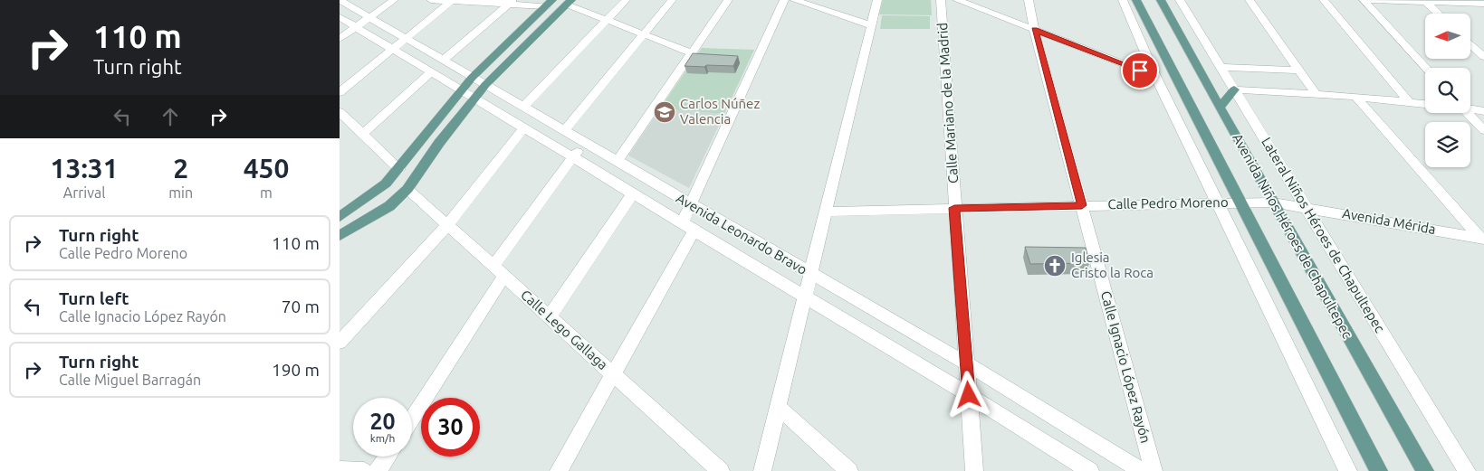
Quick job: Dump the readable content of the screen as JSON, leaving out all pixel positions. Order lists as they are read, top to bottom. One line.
{"streets":{"main road":["Avenida Niños Héroes de Chapultepec"],"street":["Calle Mariano de la Madrid","Calle Pedro Moreno","Avenida Mérida","Avenida Leonardo Bravo","Lateral Niños Héroes de Chapultepec","Calle Lego Gallaga","Calle Ignacio López Rayón"]},"crossings":[["Calle Mariano de la Madrid","Calle Pedro Moreno"],["Calle Mariano de la Madrid","Avenida Leonardo Bravo"],["Calle Pedro Moreno","Avenida Mérida"],["Calle Pedro Moreno","Avenida Niños Héroes de Chapultepec"],["Calle Pedro Moreno","Calle Ignacio López Rayón"],["Avenida Mérida","Lateral Niños Héroes de Chapultepec"],["Avenida Mérida","Avenida Niños Héroes de Chapultepec"]],"places":{"school or university":["Carlos Núñez Valencia"],"church":["Iglesia Cristo la Roca"]},"north":"left","page":{"turn":["110 m","Turn right"],"eta":["13:31","Arrival","2","min","450","m"],"list":[{"name":"Turn right","note":"Calle Pedro Moreno","value":"110 m"},{"name":"Turn left","note":"Calle Ignacio López Rayón","value":"70 m"},{"name":"Turn right","note":"Calle Miguel Barragán","value":"190 m"}],"speed":"20 km/h","limit":"30"}}
